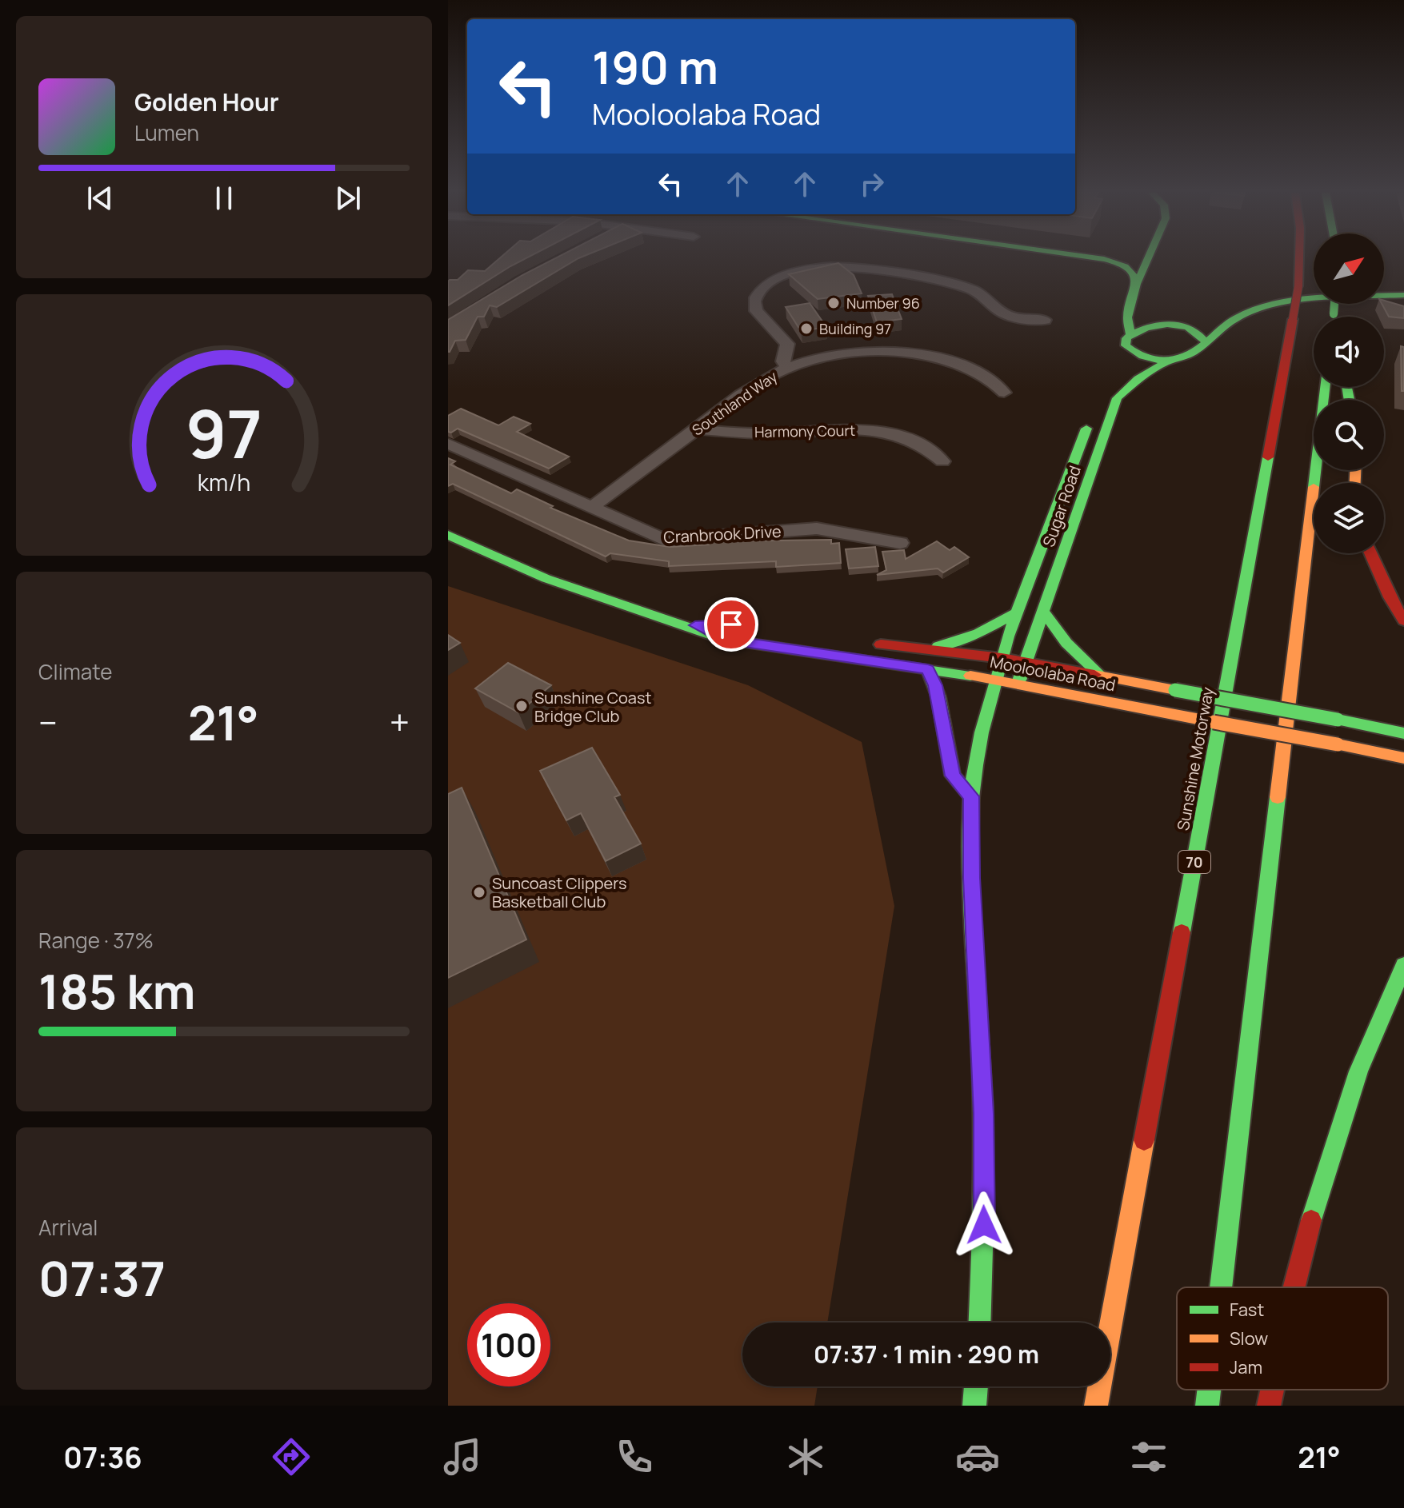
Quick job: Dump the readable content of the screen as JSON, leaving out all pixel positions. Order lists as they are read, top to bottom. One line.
{"streets":{"main road":["Sugar Road","Mooloolaba Road","Sunshine Motorway","70"],"street":["Southland Way","Harmony Court","Cranbrook Drive"]},"crossings":[["Southland Way","Harmony Court"],["Southland Way","Cranbrook Drive"],["Sugar Road","Mooloolaba Road"]],"places":["Number 96","Building 97","Sunshine Coast Bridge Club","Suncoast Clippers Basketball Club"],"legend":["Fast","Slow","Jam"],"north":"top right","page":{"turn":["190 m","Mooloolaba Road"],"song":["Golden Hour","Lumen"],"tile":["Climate",["Range · 37%","185 km"],["Arrival","07:37"]],"heat":["−","21°","+"],"limit":"100","trip":"07:37 · 1 min · 290 m","tabs":["07:36","21°"],"gauge":["97","km/h"]}}
